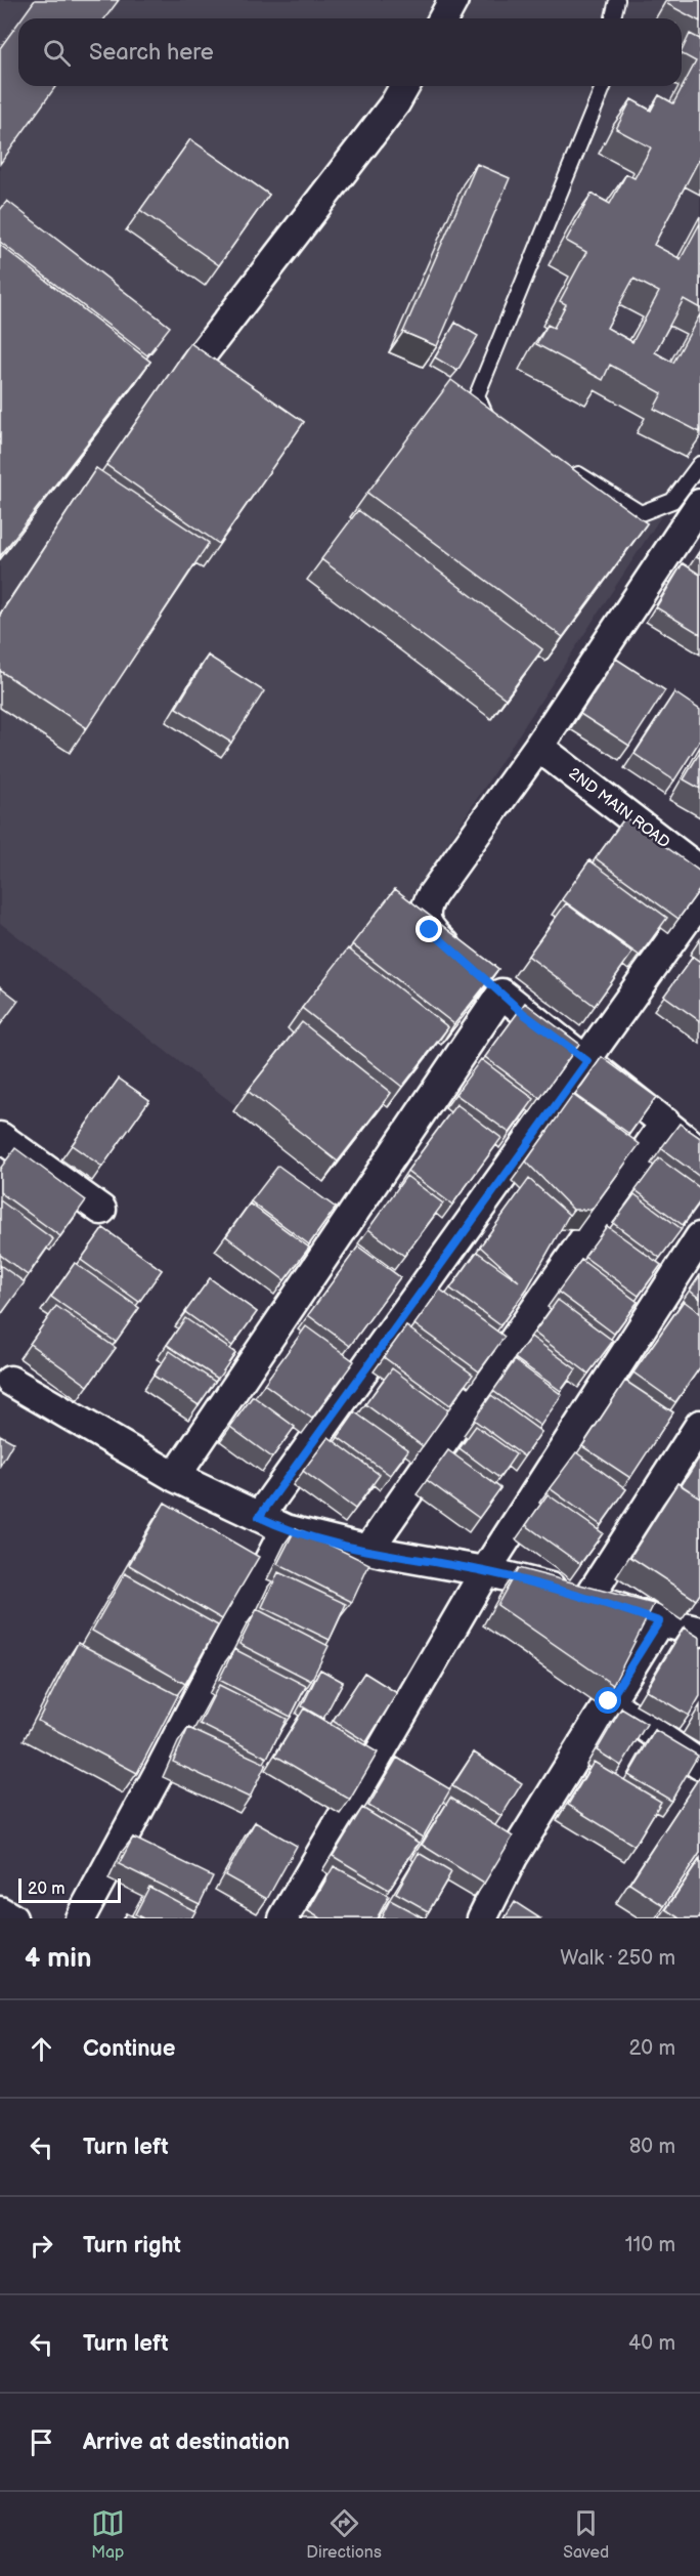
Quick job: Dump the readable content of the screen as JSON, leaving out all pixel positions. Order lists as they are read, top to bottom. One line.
{"streets":{"street":["2ND MAIN ROAD"]},"scale_bar":"20 m","page":{"search":"Search here","scale":"20 m","heading":["4 min","Walk · 250 m"],"list":[["Continue","20 m"],["Turn left","80 m"],["Turn right","110 m"],["Turn left","40 m"],"Arrive at destination"],"nav":["Map","Directions","Saved"]}}
